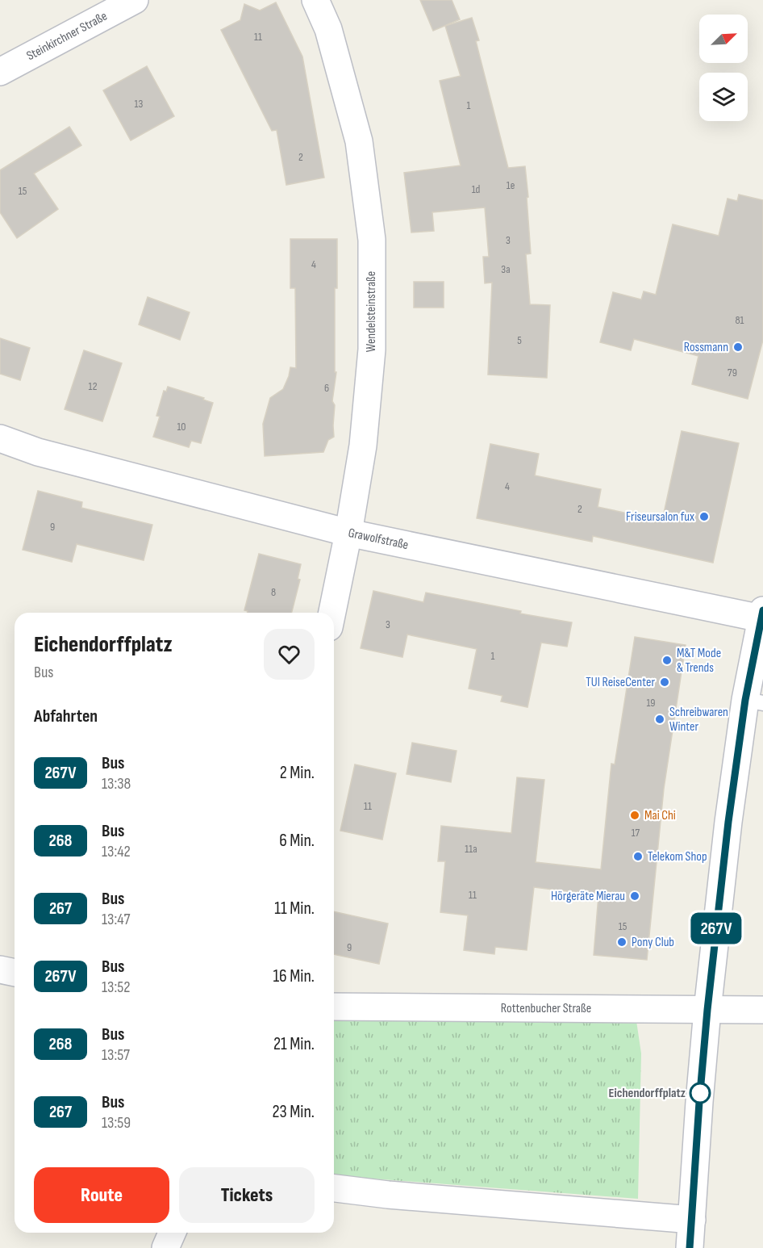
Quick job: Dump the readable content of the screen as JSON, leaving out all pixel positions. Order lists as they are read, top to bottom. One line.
{"streets":{"street":["Steinkirchner Straße","Wendelsteinstraße","Grawolfstraße","Rottenbucher Straße"]},"crossings":[["Wendelsteinstraße","Grawolfstraße"]],"places":["Rossmann","Friseursalon fux","M&T Mode & Trends","TUI ReiseCenter","Schreibwaren Winter","Mai Chi","Telekom Shop","Hörgeräte Mierau","Pony Club","Eichendorffplatz"],"lines":["bus line 267V"],"house_numbers":["11","13","1","2","1e","1d","15","3","4","3a","81","5","79","12","6","10","4","2","9","8","3","1","19","11","17","11a","11","15","9"],"north":"top right","page":{"on_map":"267V","heading":[["Eichendorffplatz","Bus"],"Abfahrten"],"list":[{"mark":"267V","name":"Bus","note":"13:38","value":"2 Min."},{"mark":"268","name":"Bus","note":"13:42","value":"6 Min."},{"mark":"267","name":"Bus","note":"13:47","value":"11 Min."},{"mark":"267V","name":"Bus","note":"13:52","value":"16 Min."},{"mark":"268","name":"Bus","note":"13:57","value":"21 Min."},{"mark":"267","name":"Bus","note":"13:59","value":"23 Min."}],"buttons":["Route","Tickets"]}}
